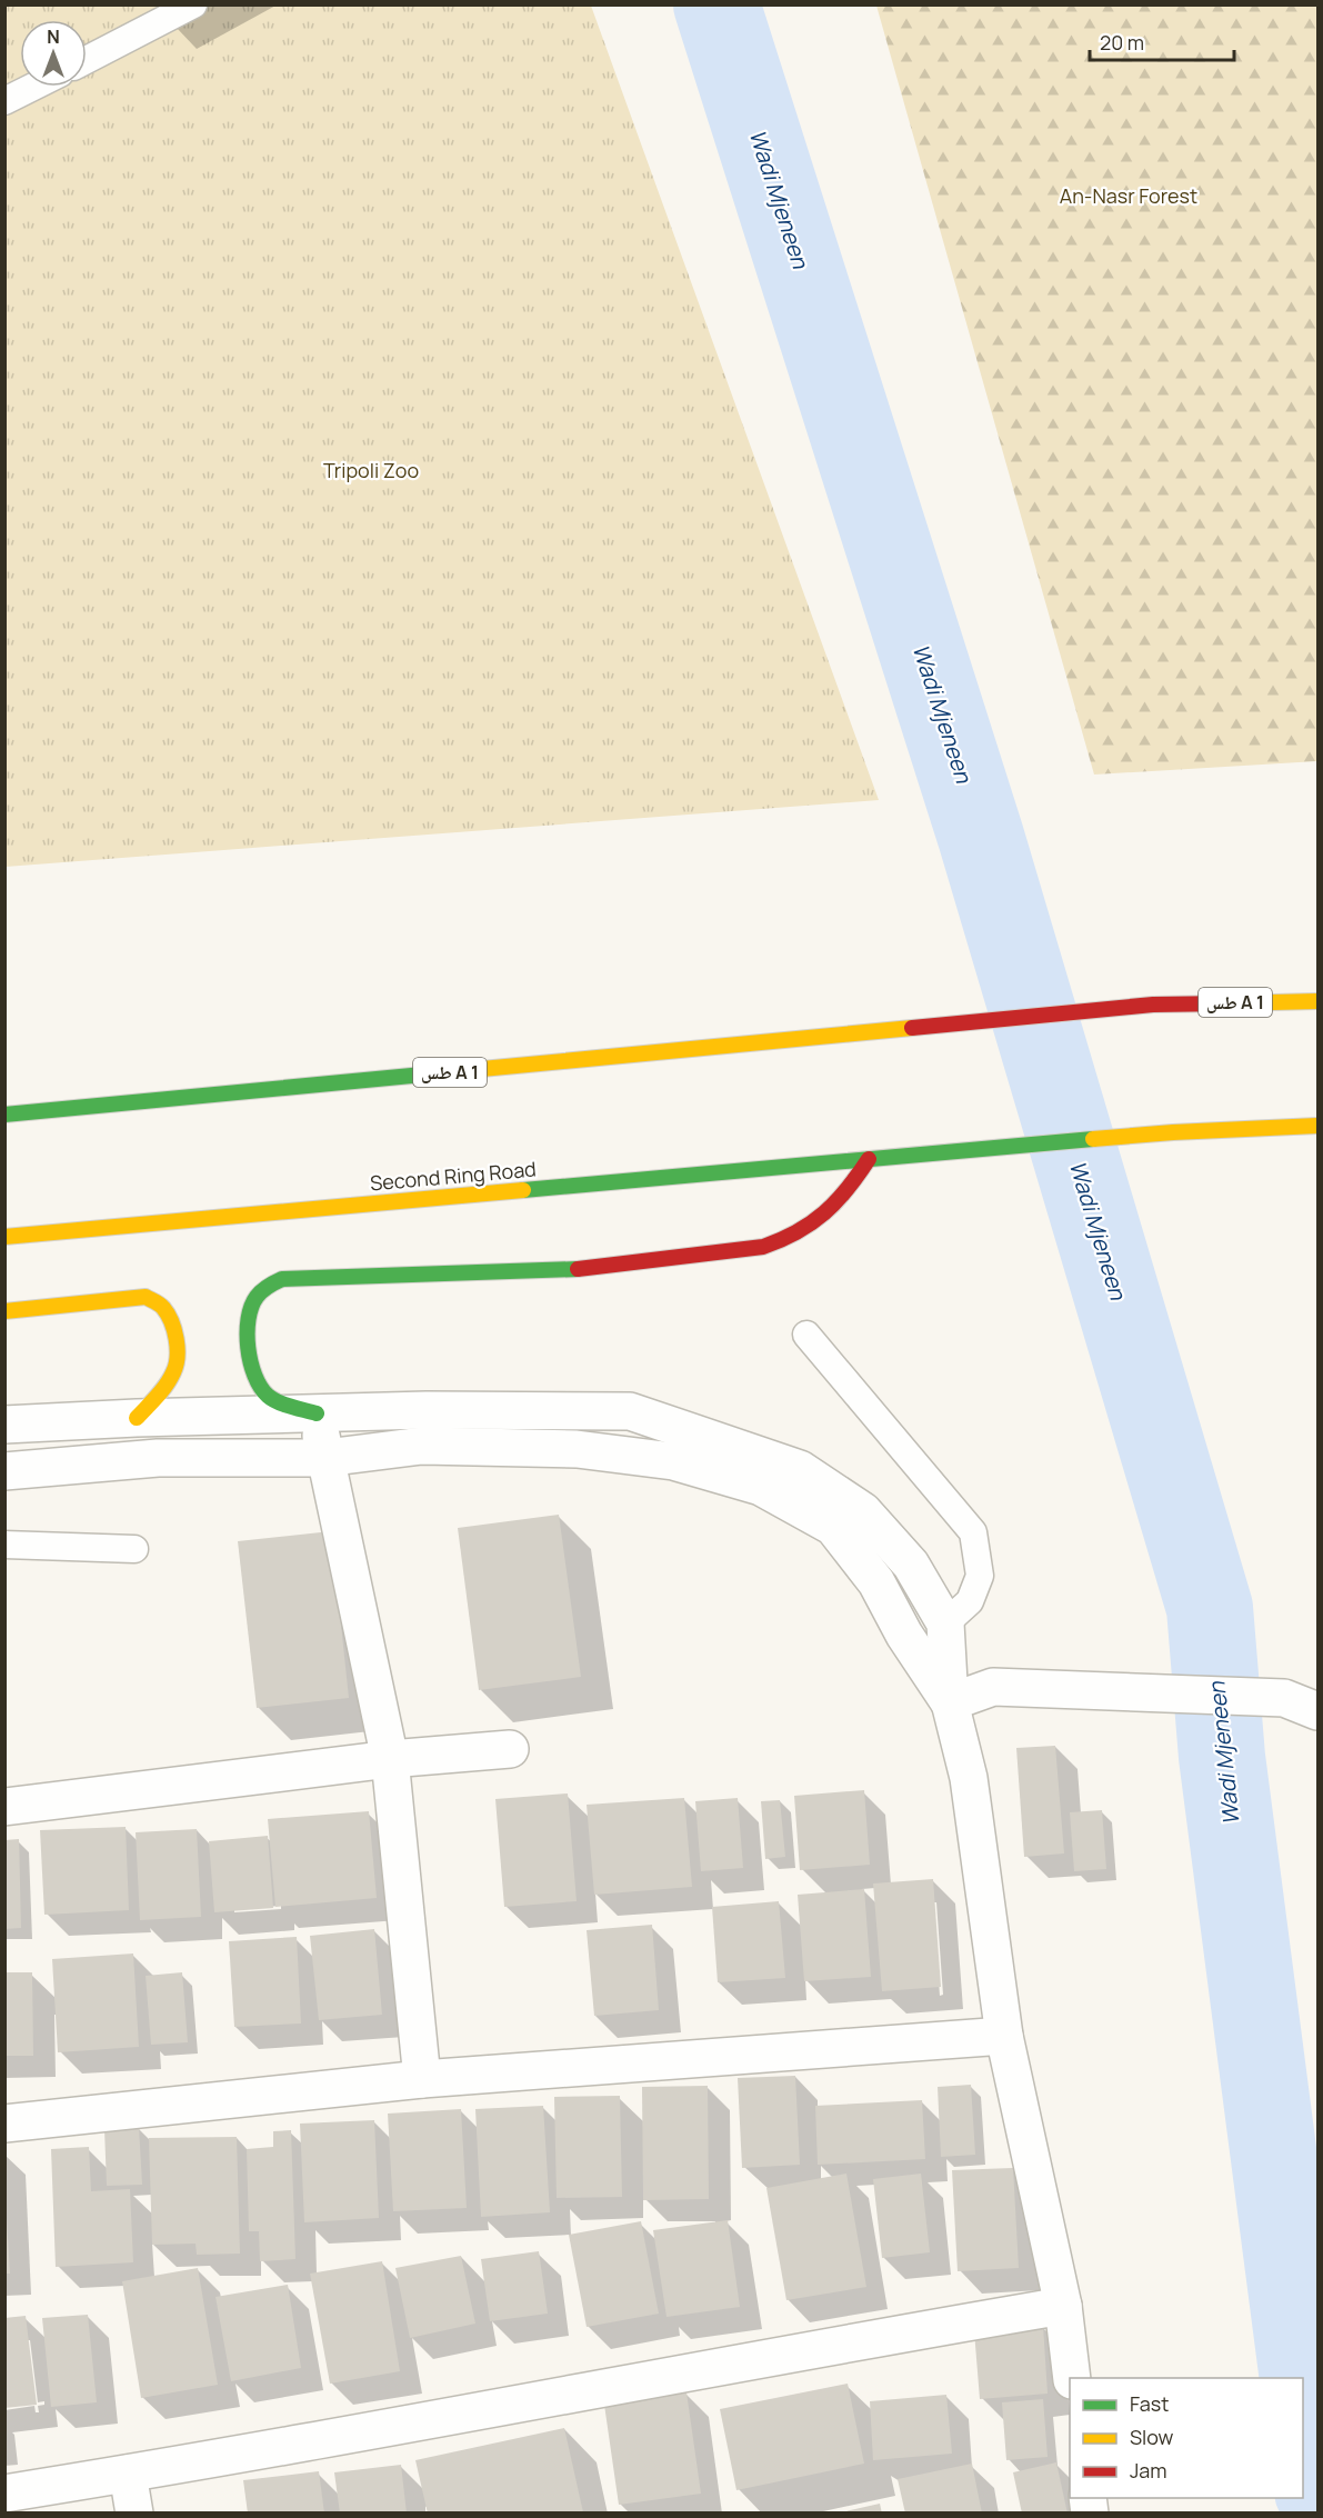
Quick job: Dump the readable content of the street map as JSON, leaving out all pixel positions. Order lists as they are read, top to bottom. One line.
{"streets":{"highway":["طس A 1","Second Ring Road"]},"water":["Wadi Mjeneen"],"parks":["An-Nasr Forest","Tripoli Zoo"],"legend":["Fast","Slow","Jam"],"scale_bar":"20 m","north":"top"}
